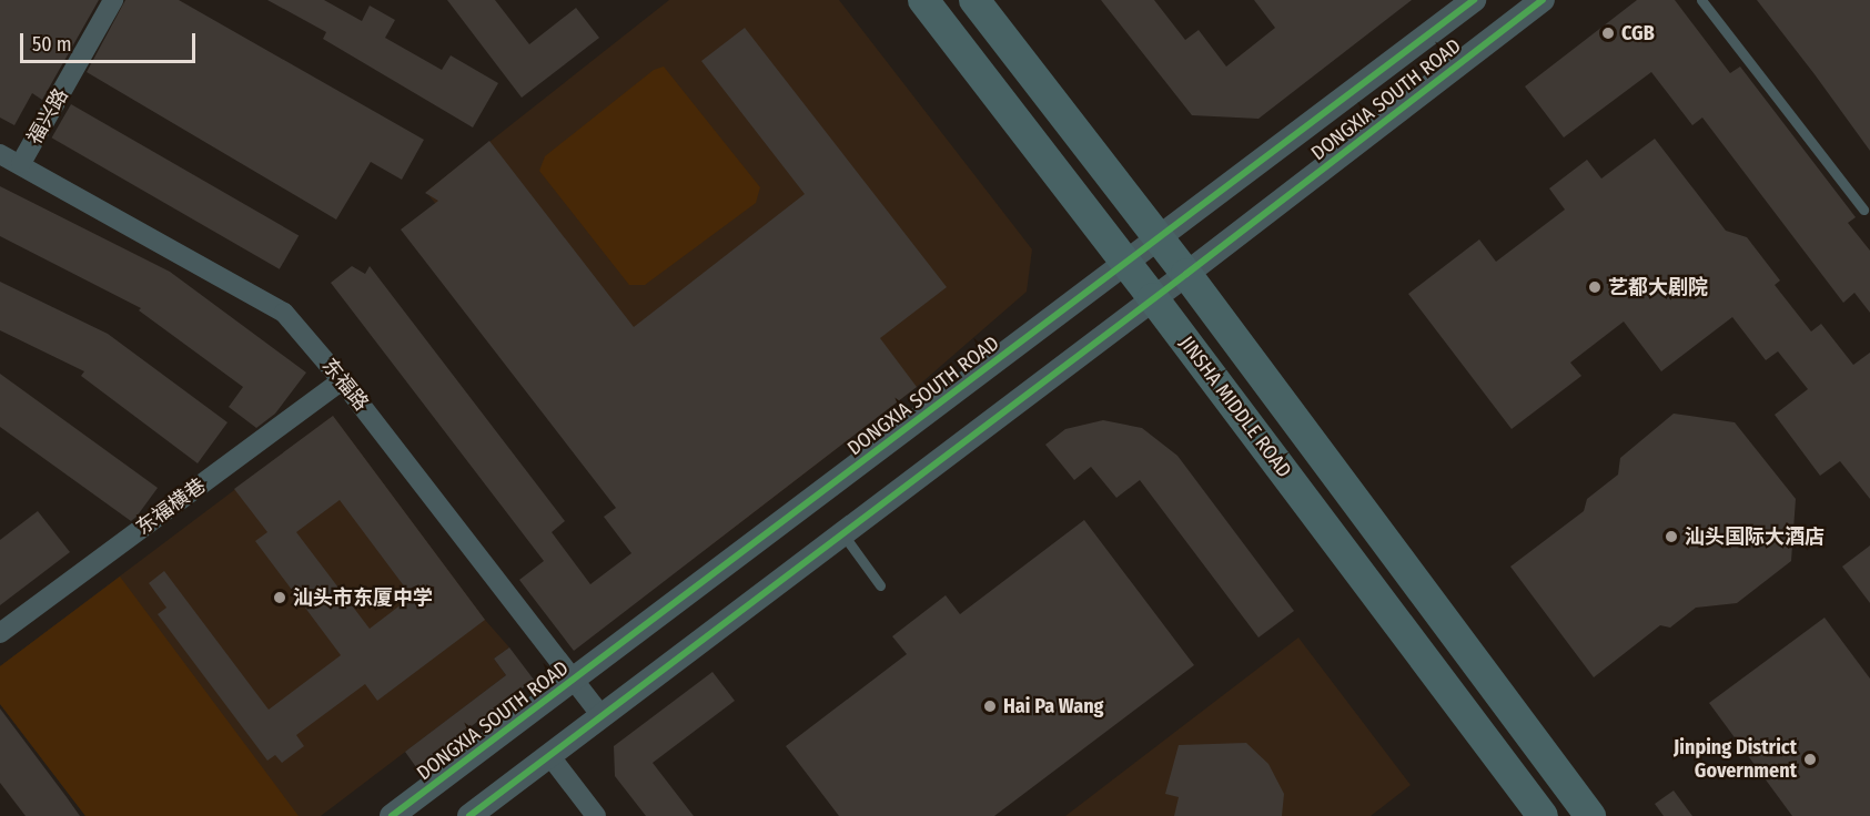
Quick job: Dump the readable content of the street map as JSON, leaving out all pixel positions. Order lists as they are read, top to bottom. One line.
{"streets":{"main road":["JINSHA MIDDLE ROAD"],"street":["DONGXIA SOUTH ROAD","福兴路","东福路","东福横巷"]},"crossings":[["DONGXIA SOUTH ROAD","东福路"],["DONGXIA SOUTH ROAD","JINSHA MIDDLE ROAD"],["福兴路","东福路"],["东福路","东福横巷"]],"places":["CGB","艺都大剧院","汕头国际大酒店","汕头市东厦中学","Hai Pa Wang","Jinping District Government"],"scale_bar":"50 m"}
